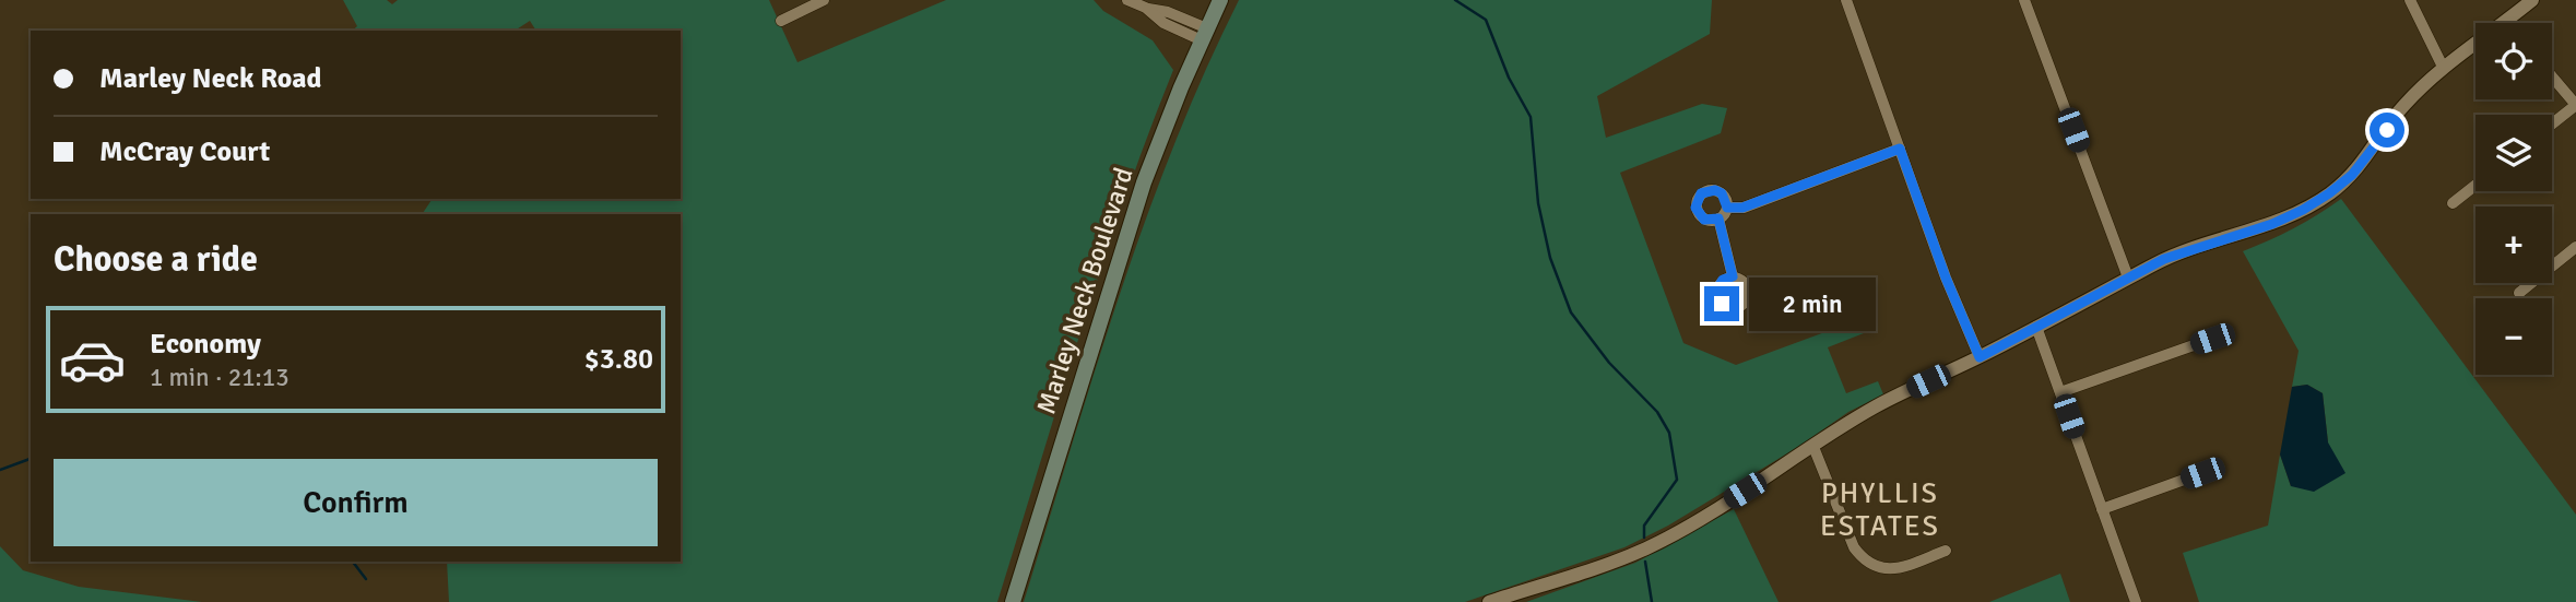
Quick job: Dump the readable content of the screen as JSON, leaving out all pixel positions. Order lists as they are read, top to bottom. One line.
{"streets":{"main road":["Marley Neck Boulevard"]},"districts":["PHYLLIS ESTATES"],"page":{"map_buttons":["+","−"],"banner":["Marley Neck Road","McCray Court"],"heading":"Choose a ride","bubble":"2 min","list":[{"name":"Economy","note":"1 min · 21:13","value":"$3.80"}],"buttons":"Confirm"}}
